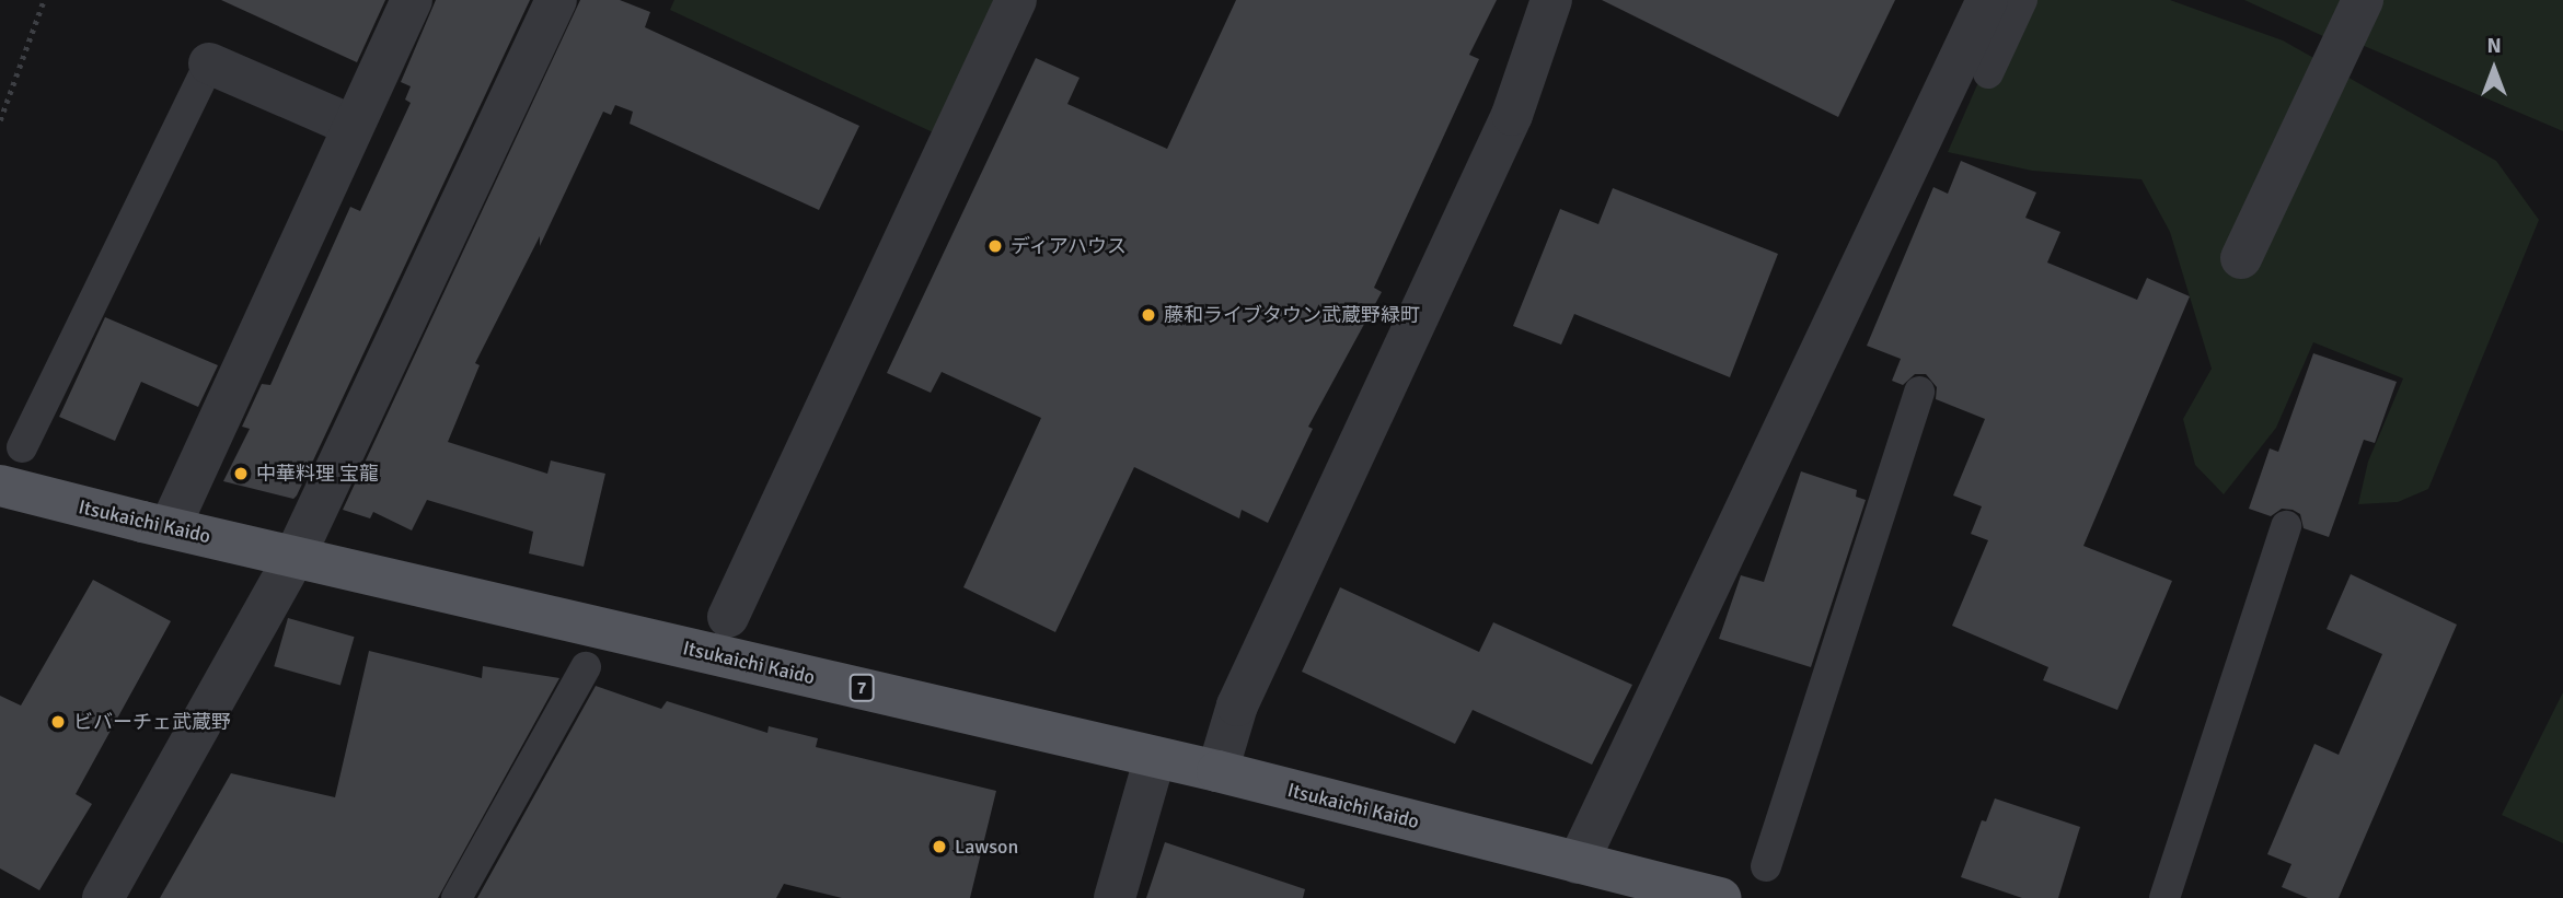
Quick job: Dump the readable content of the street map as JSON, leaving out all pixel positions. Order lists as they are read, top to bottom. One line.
{"streets":{"main road":["Itsukaichi Kaido","7"]},"places":["ディアハウス","藤和ライブタウン武蔵野緑町","中華料理 宝龍","ビバーチェ武蔵野","Lawson"],"north":"top"}
